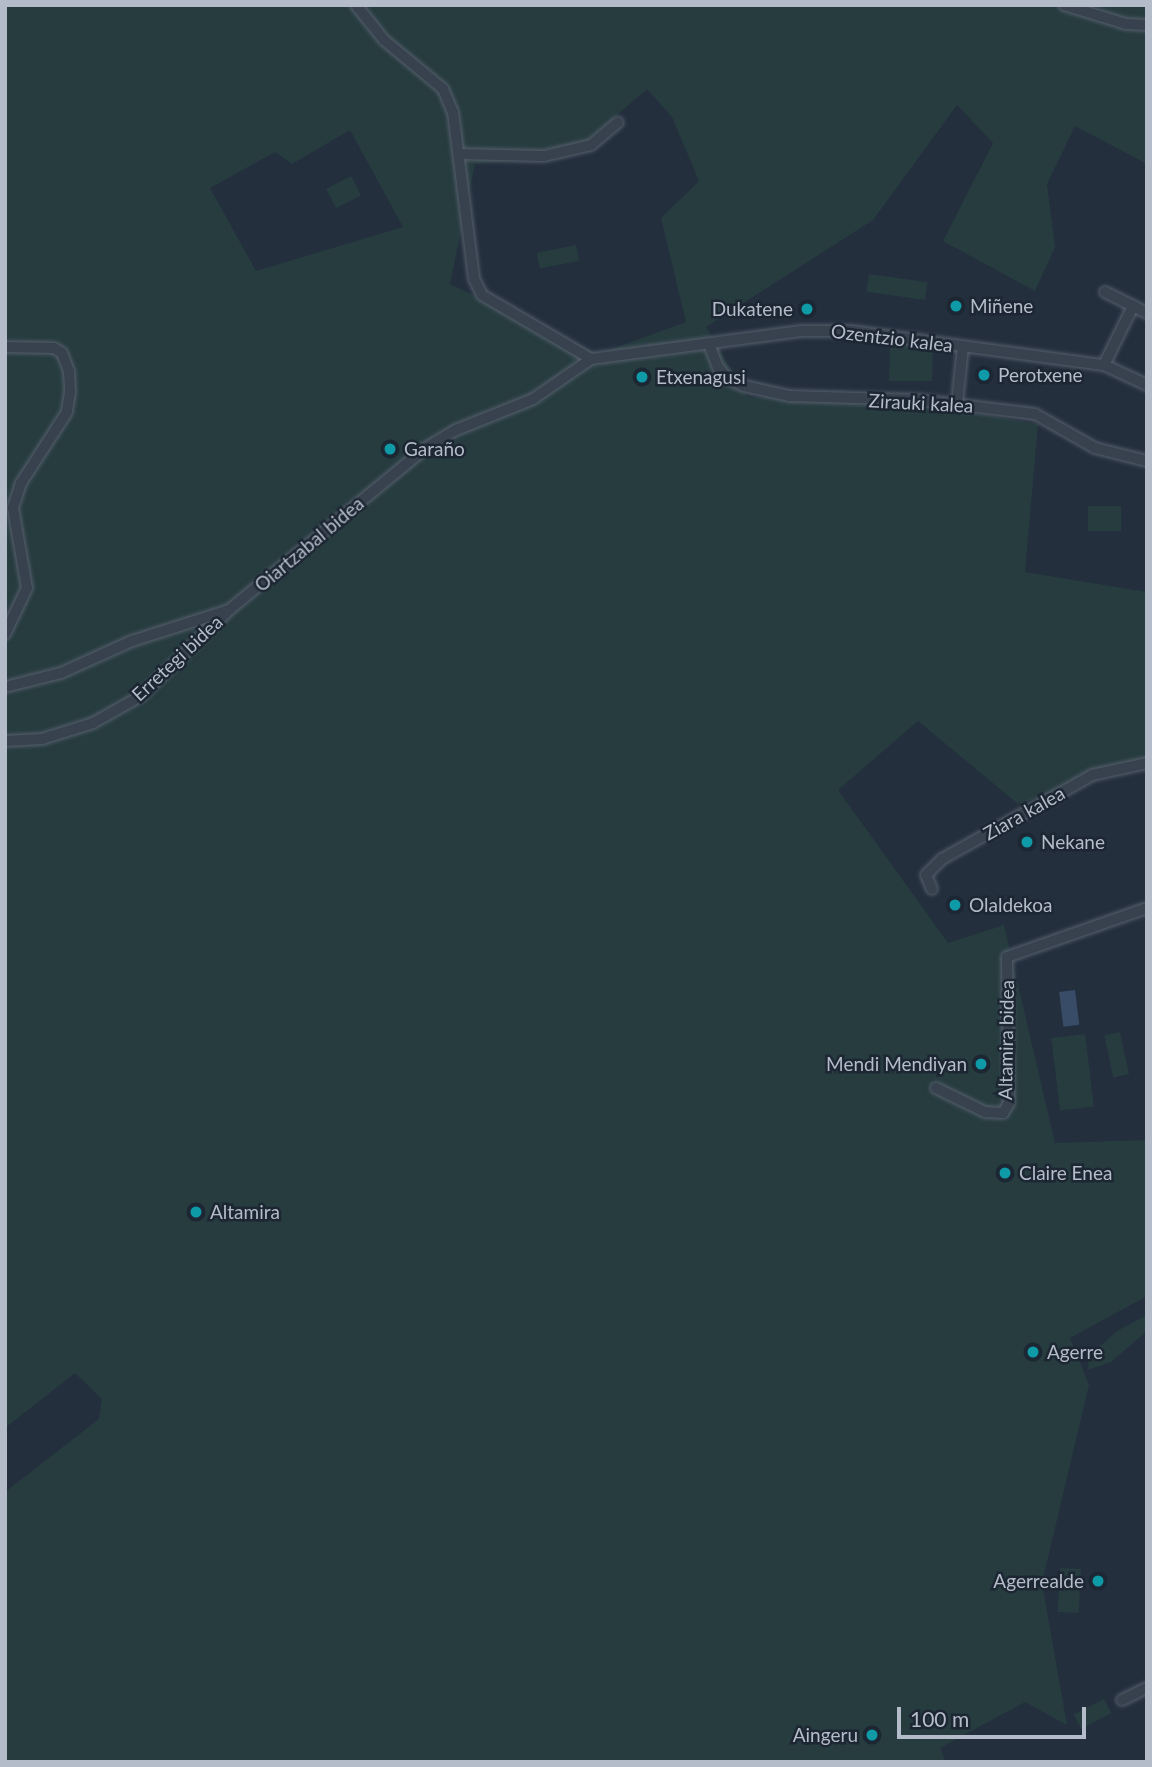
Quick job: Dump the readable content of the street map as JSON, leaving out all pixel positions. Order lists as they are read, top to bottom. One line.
{"streets":{"street":["Ozentzio kalea","Zirauki kalea","Oiartzabal bidea","Erretegi bidea","Ziara kalea","Altamira bidea"]},"crossings":[["Ozentzio kalea","Zirauki kalea"],["Ozentzio kalea","Oiartzabal bidea"],["Oiartzabal bidea","Erretegi bidea"]],"places":["Miñene","Dukatene","Perotxene","Etxenagusi","Garaño","Nekane","Olaldekoa","Mendi Mendiyan","Claire Enea","Altamira","Agerre","Agerrealde","Aingeru"],"scale_bar":"100 m"}
